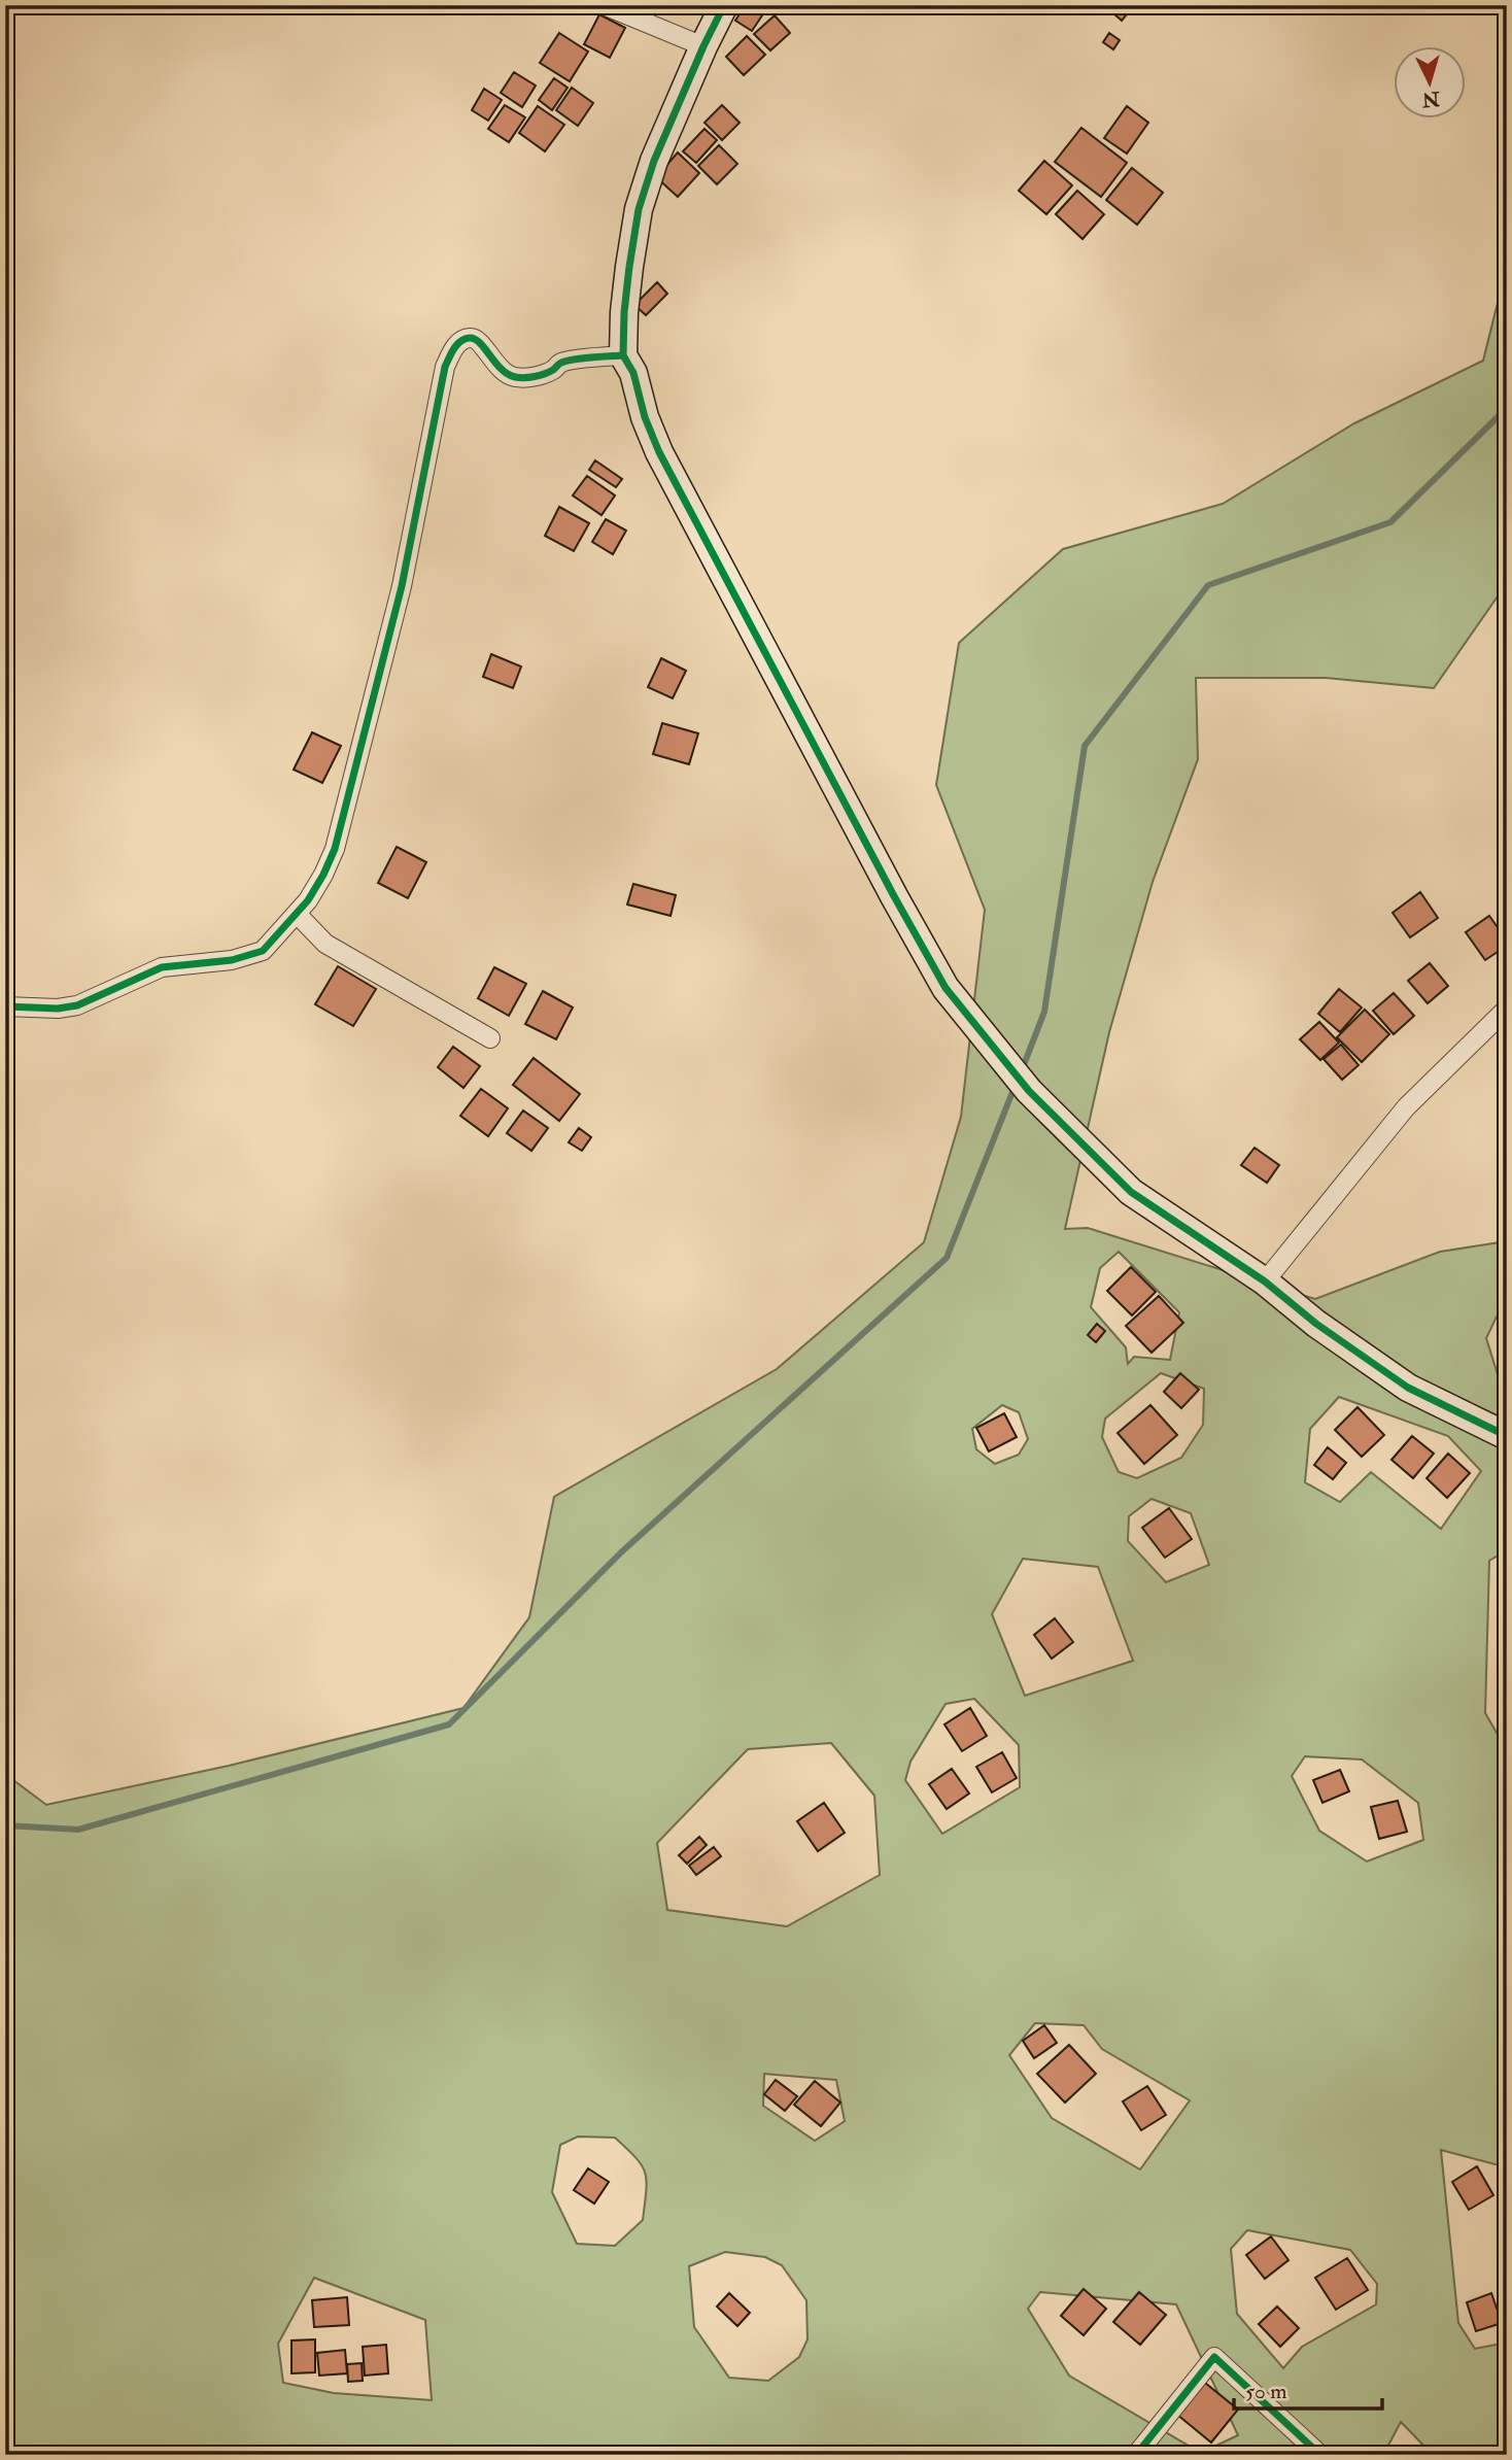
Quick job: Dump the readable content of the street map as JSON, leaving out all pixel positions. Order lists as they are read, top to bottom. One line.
{"scale_bar":"50 m","north":"bottom"}
